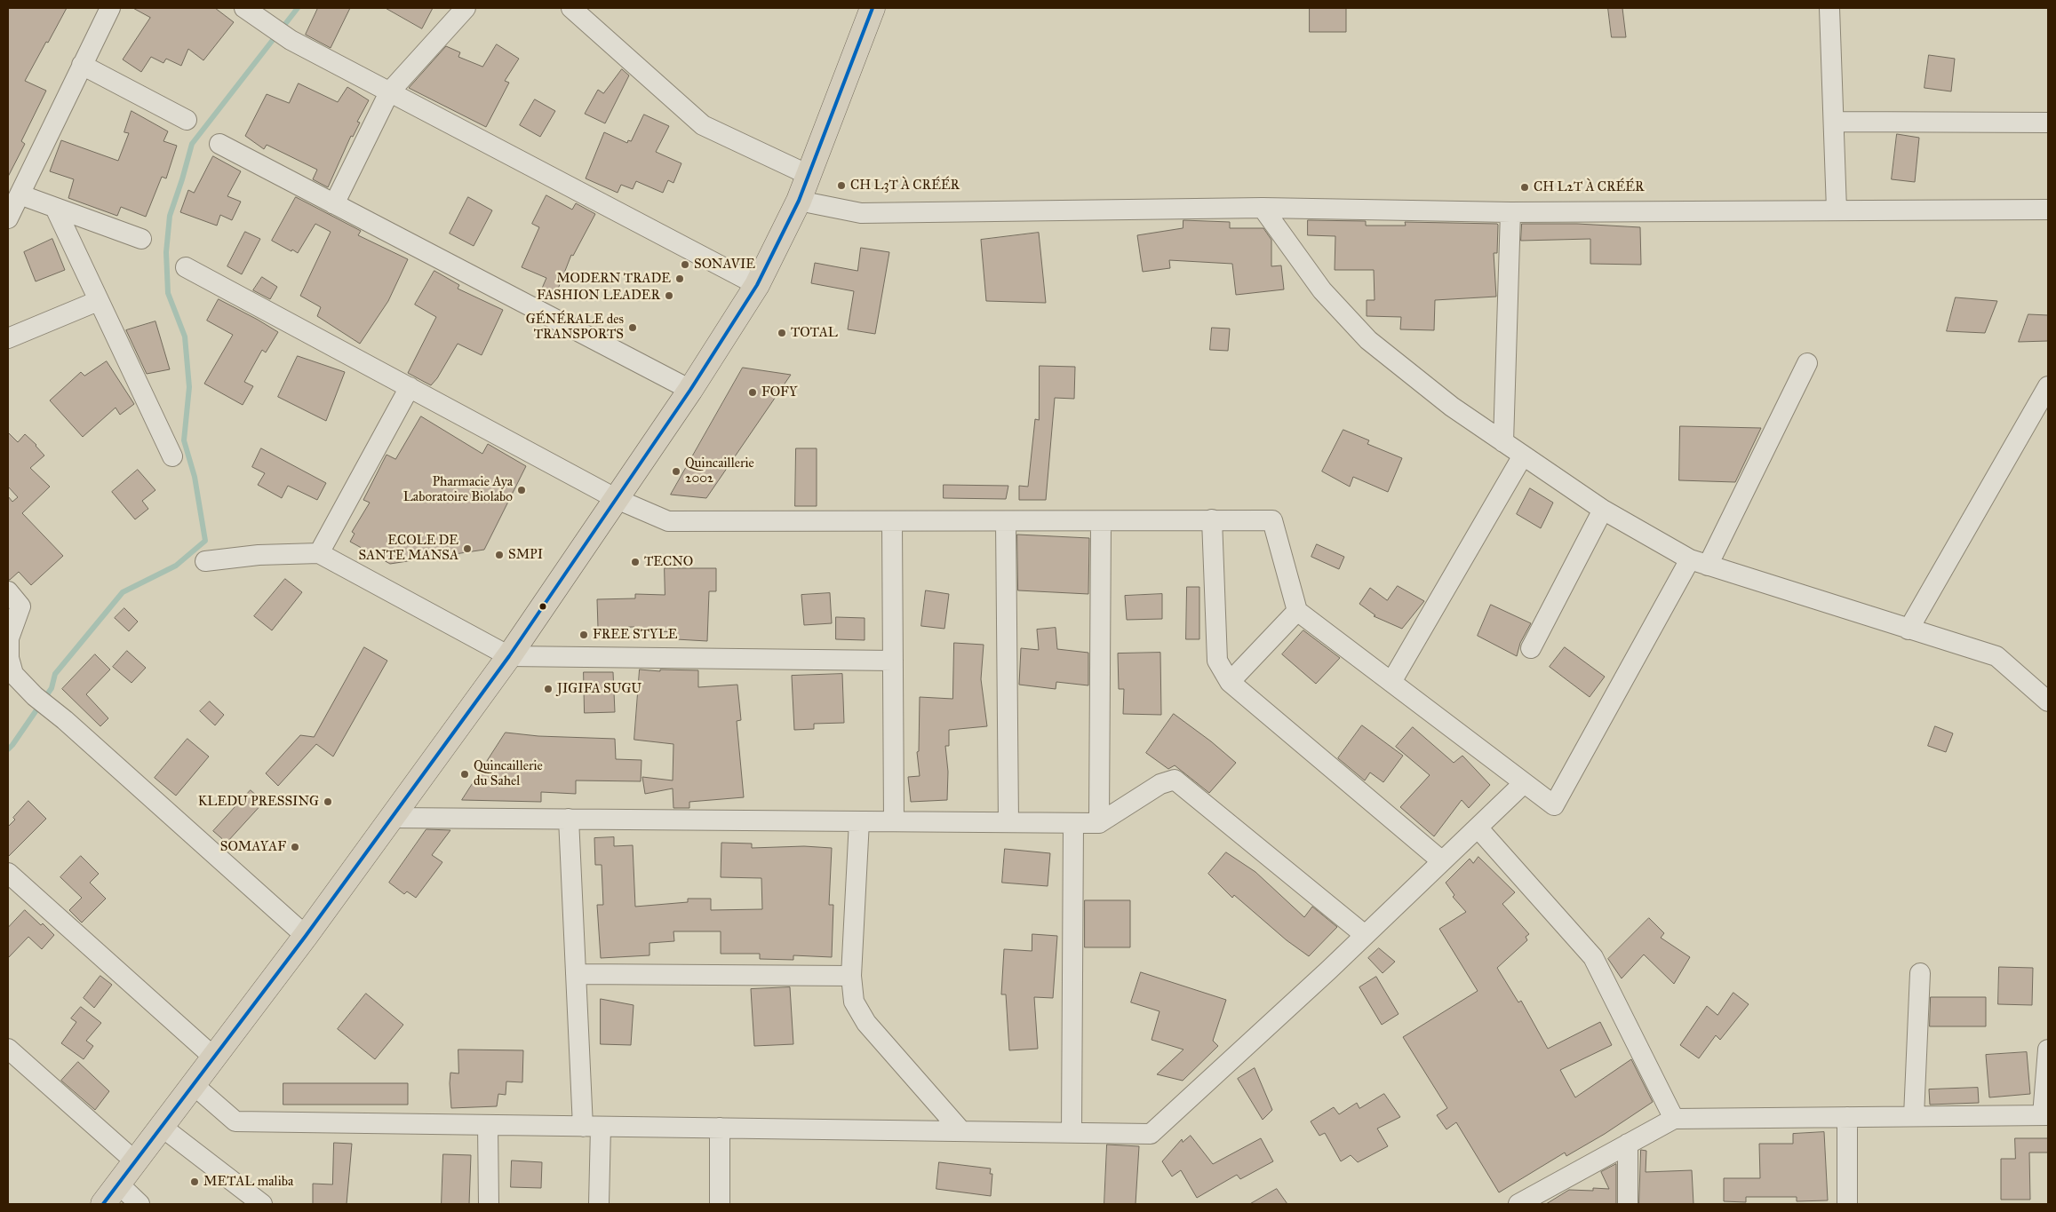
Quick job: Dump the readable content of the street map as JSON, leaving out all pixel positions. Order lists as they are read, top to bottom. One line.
{"places":["CH L3T À CRÉÉR","CH L2T À CRÉÉR","SONAVIE","MODERN TRADE","FASHION LEADER","GÉNÉRALE des TRANSPORTS","TOTAL","FOFY","Quincaillerie 2002","Pharmacie Aya Laboratoire Biolabo","ECOLE DE SANTE MANSA","SMPI","TECNO","FREE STYLE","JIGIFA SUGU","Quincaillerie du Sahel","KLEDU PRESSING","SOMAYAF","METAL maliba"]}
